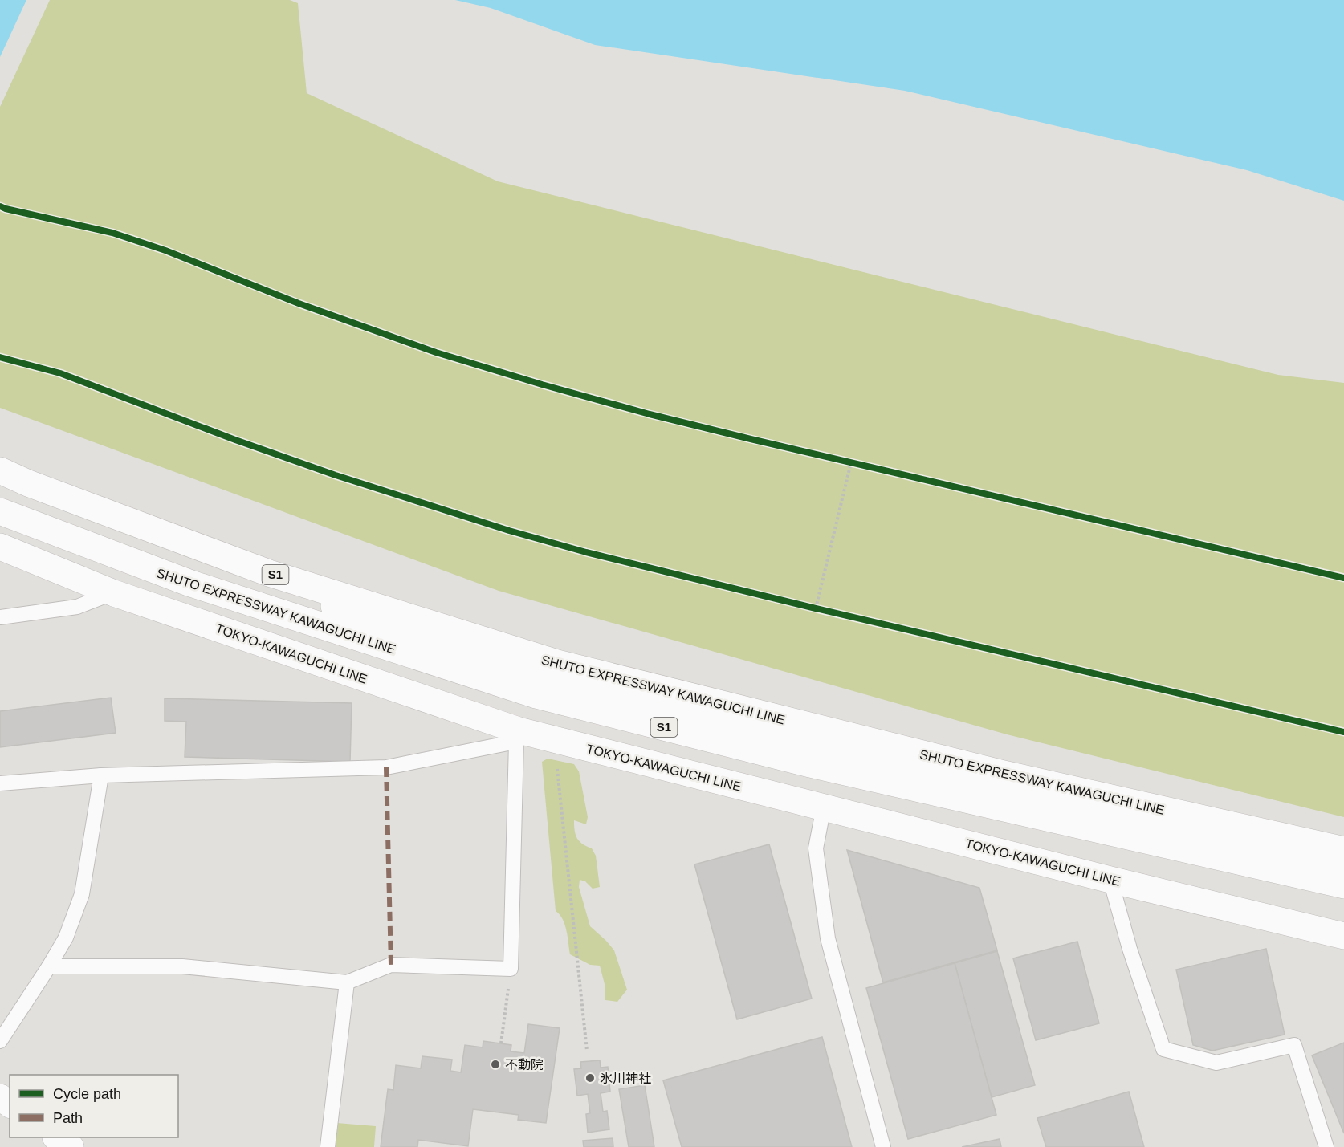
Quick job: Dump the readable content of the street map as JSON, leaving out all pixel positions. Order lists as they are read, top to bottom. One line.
{"streets":{"main road":["S1","SHUTO EXPRESSWAY KAWAGUCHI LINE","TOKYO-KAWAGUCHI LINE"]},"places":["不動院","氷川神社"],"legend":["Cycle path","Path"]}
